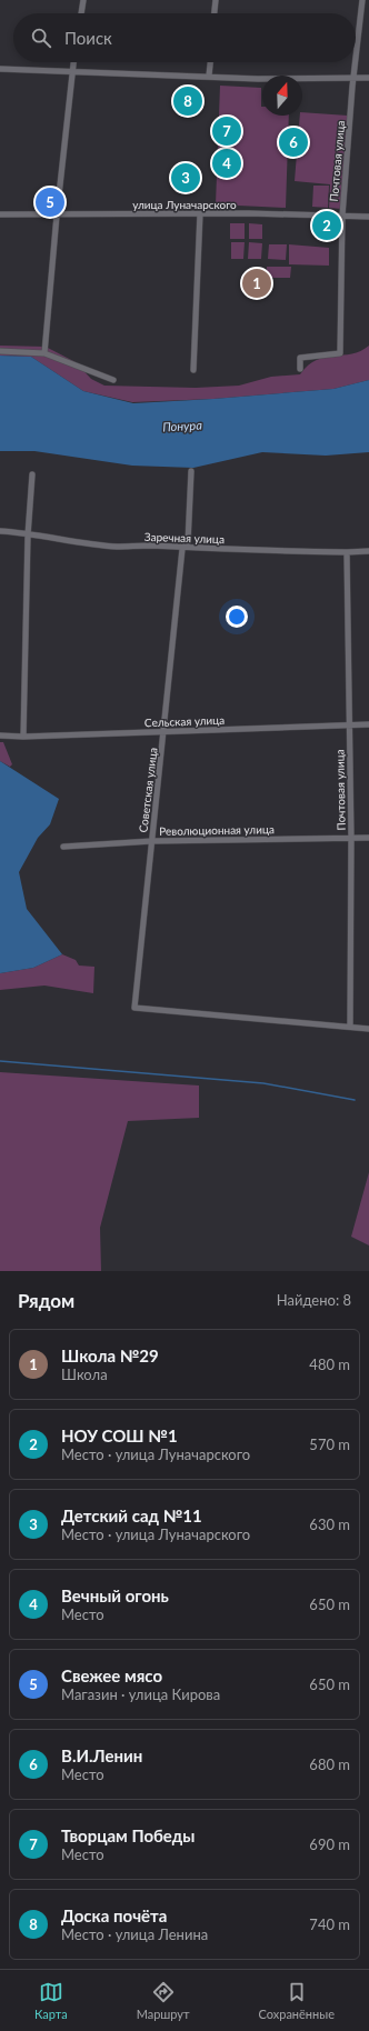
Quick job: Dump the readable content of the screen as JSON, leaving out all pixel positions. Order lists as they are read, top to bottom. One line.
{"streets":{"street":["Почтовая улица","улица Луначарского","Заречная улица","Сельская улица","Советская улица","Революционная улица"]},"crossings":[["Почтовая улица","улица Луначарского"],["Почтовая улица","Заречная улица"],["Почтовая улица","Сельская улица"],["Почтовая улица","Советская улица"],["Почтовая улица","Революционная улица"],["Заречная улица","Советская улица"],["Сельская улица","Советская улица"],["Советская улица","Революционная улица"]],"water":["Понура"],"north":"top","page":{"search":"Поиск","pins":["8","7","6","4","3","5","2","1"],"heading":["Рядом","Найдено: 8"],"list":[{"mark":"1","name":"Школа №29","note":"Школа","value":"480 m"},{"mark":"2","name":"НОУ СОШ №1","note":"Место · улица Луначарского","value":"570 m"},{"mark":"3","name":"Детский сад №11","note":"Место · улица Луначарского","value":"630 m"},{"mark":"4","name":"Вечный огонь","note":"Место","value":"650 m"},{"mark":"5","name":"Свежее мясо","note":"Магазин · улица Кирова","value":"650 m"},{"mark":"6","name":"В.И.Ленин","note":"Место","value":"680 m"},{"mark":"7","name":"Творцам Победы","note":"Место","value":"690 m"},{"mark":"8","name":"Доска почёта","note":"Место · улица Ленина","value":"740 m"}],"nav":["Карта","Маршрут","Сохранённые"]}}
